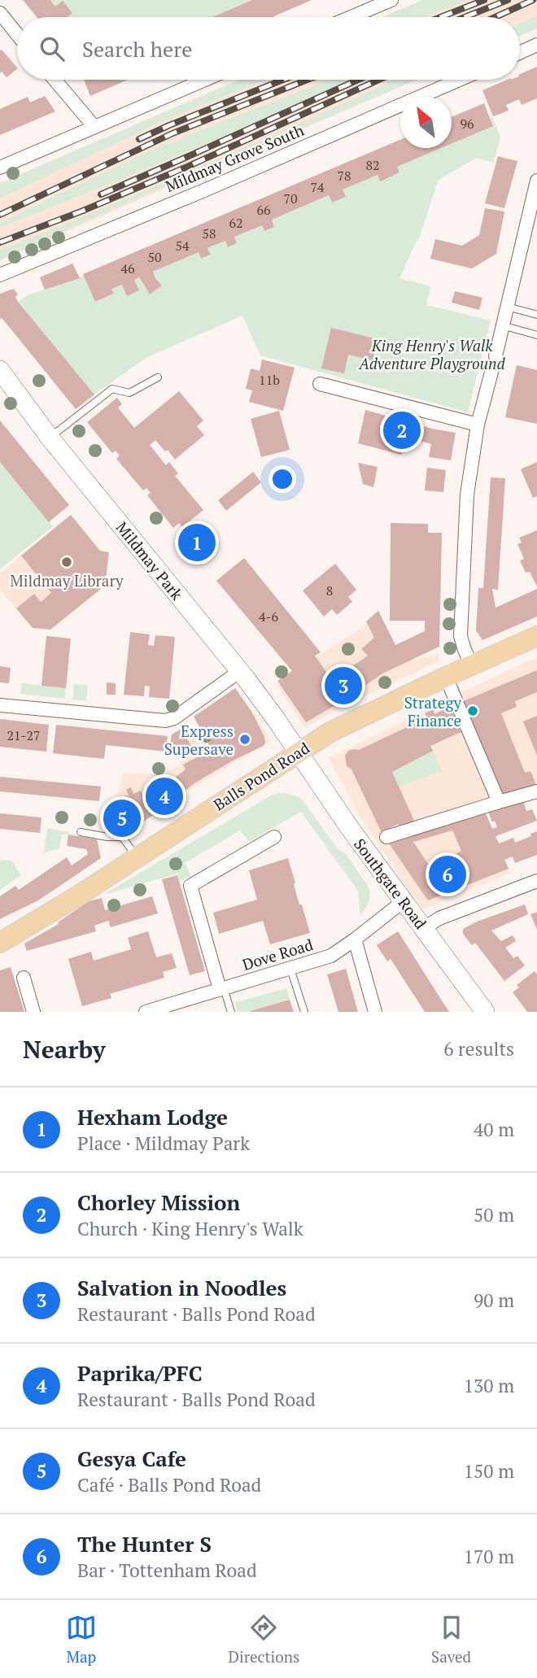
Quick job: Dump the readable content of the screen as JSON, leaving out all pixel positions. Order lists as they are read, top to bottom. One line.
{"streets":{"main road":["Balls Pond Road"],"street":["Mildmay Grove South","Mildmay Park","Southgate Road","Dove Road"]},"crossings":[["Mildmay Park","Balls Pond Road"],["Mildmay Park","Southgate Road"],["Balls Pond Road","Southgate Road"],["Southgate Road","Dove Road"]],"parks":["King Henry's Walk Adventure Playground"],"places":["Mildmay Library","Strategy Finance","Express Supersave"],"house_numbers":["96","82","78","74","70","66","62","58","54","50","46","11b","8","4-6","21-27"],"north":"top left","page":{"search":"Search here","pins":["2","1","3","4","5","6"],"heading":["Nearby","6 results"],"list":[{"mark":"1","name":"Hexham Lodge","note":"Place · Mildmay Park","value":"40 m"},{"mark":"2","name":"Chorley Mission","note":"Church · King Henry's Walk","value":"50 m"},{"mark":"3","name":"Salvation in Noodles","note":"Restaurant · Balls Pond Road","value":"90 m"},{"mark":"4","name":"Paprika/PFC","note":"Restaurant · Balls Pond Road","value":"130 m"},{"mark":"5","name":"Gesya Cafe","note":"Café · Balls Pond Road","value":"150 m"},{"mark":"6","name":"The Hunter S","note":"Bar · Tottenham Road","value":"170 m"}],"nav":["Map","Directions","Saved"]}}
